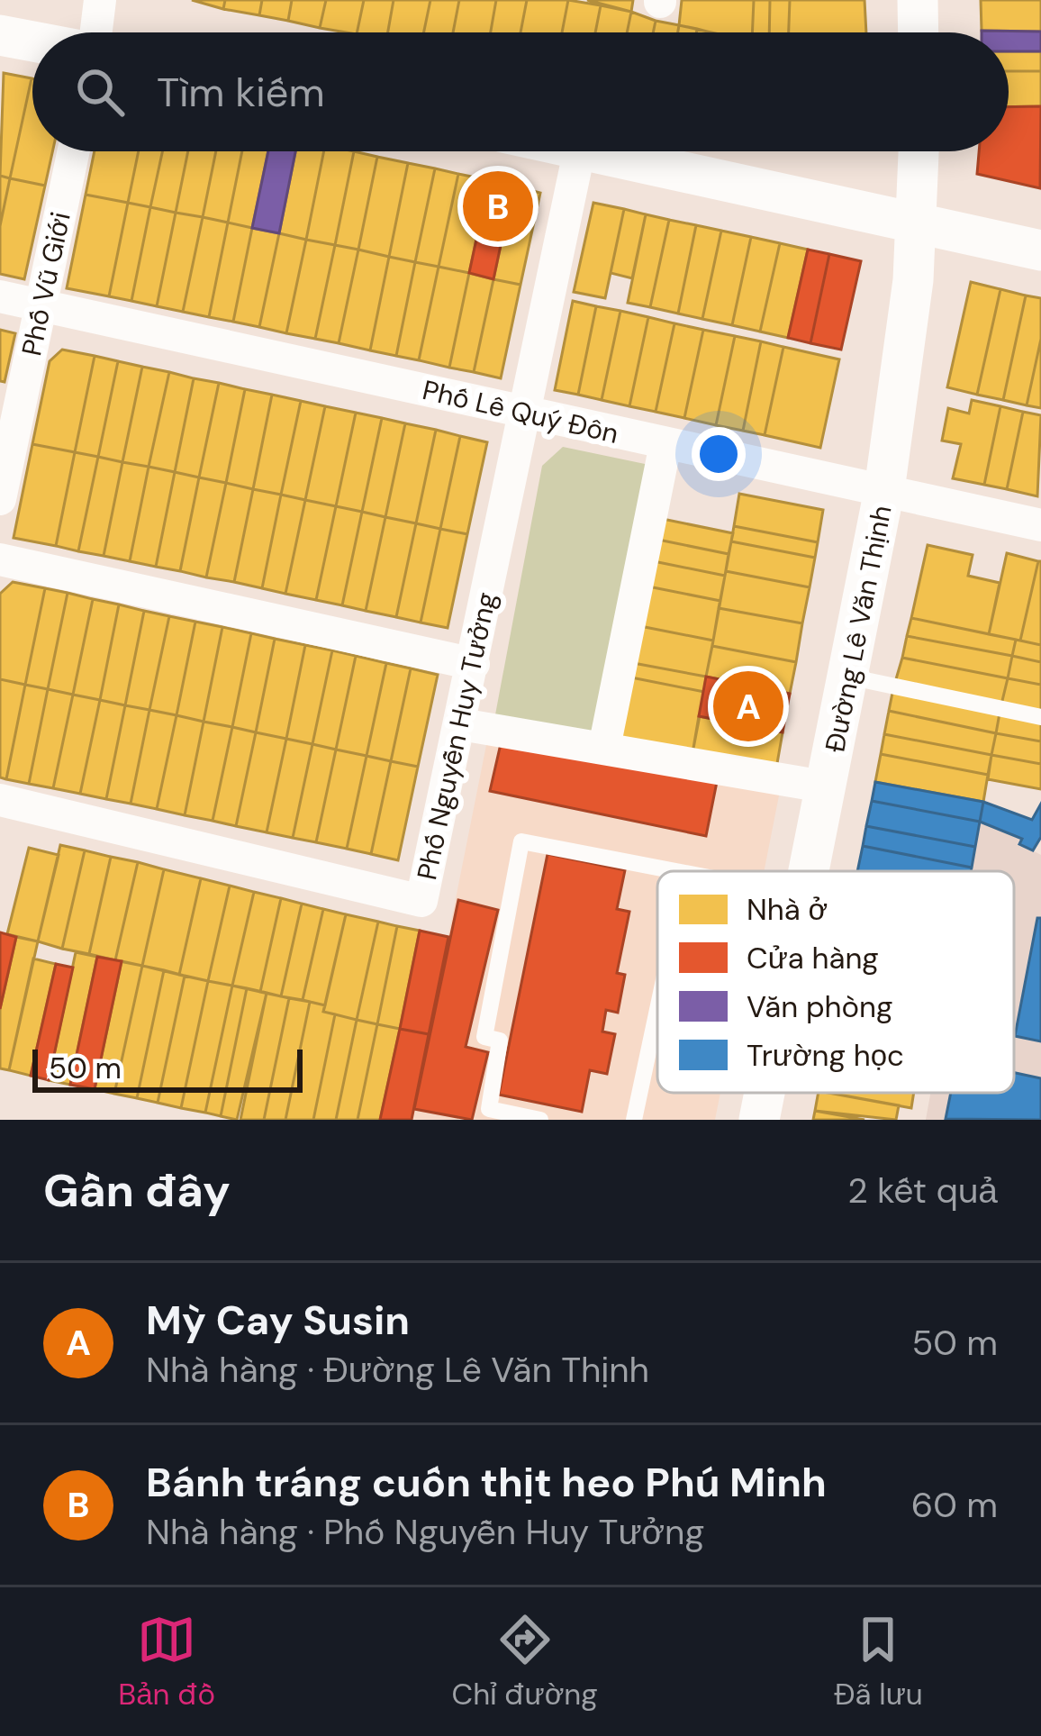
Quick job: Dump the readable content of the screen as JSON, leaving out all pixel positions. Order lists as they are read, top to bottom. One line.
{"streets":{"street":["Phố Vũ Giới","Phố Lê Quý Đôn","Đường Lê Văn Thịnh","Phố Nguyễn Huy Tưởng"]},"crossings":[["Phố Vũ Giới","Phố Lê Quý Đôn"],["Phố Lê Quý Đôn","Đường Lê Văn Thịnh"],["Phố Lê Quý Đôn","Phố Nguyễn Huy Tưởng"]],"legend":["Nhà ở","Cửa hàng","Văn phòng","Trường học"],"scale_bar":"50 m","page":{"search":"Tìm kiếm","pins":["B","A"],"scale":"50 m","heading":["Gần đây","2 kết quả"],"list":[{"mark":"A","name":"Mỳ Cay Susin","note":"Nhà hàng · Đường Lê Văn Thịnh","value":"50 m"},{"mark":"B","name":"Bánh tráng cuốn thịt heo Phú Minh","note":"Nhà hàng · Phố Nguyễn Huy Tưởng","value":"60 m"}],"nav":["Bản đồ","Chỉ đường","Đã lưu"]}}
